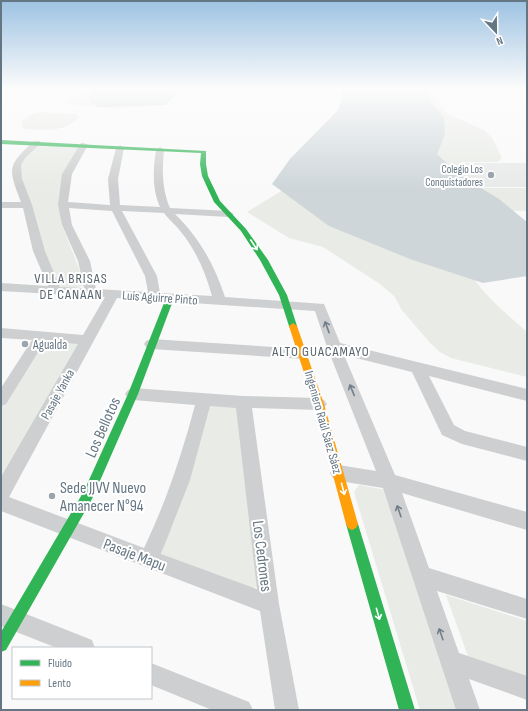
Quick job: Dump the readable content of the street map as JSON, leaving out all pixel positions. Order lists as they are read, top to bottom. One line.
{"streets":{"street":["Luis Aguirre Pinto","Pasaje Yanka","Ingeniero Raúl Sáez Sáez","Los Bellotos","Pasaje Mapu","Los Cedrones"]},"crossings":[["Luis Aguirre Pinto","Pasaje Yanka"],["Luis Aguirre Pinto","Ingeniero Raúl Sáez Sáez"],["Luis Aguirre Pinto","Los Bellotos"],["Los Bellotos","Pasaje Mapu"],["Pasaje Mapu","Los Cedrones"]],"districts":["VILLA BRISAS DE CANAAN","ALTO GUACAMAYO"],"places":["Colegio Los Conquistadores","Agualda","Sede JJVV Nuevo Amanecer N°94"],"legend":["Fluido","Lento"],"north":"bottom"}
